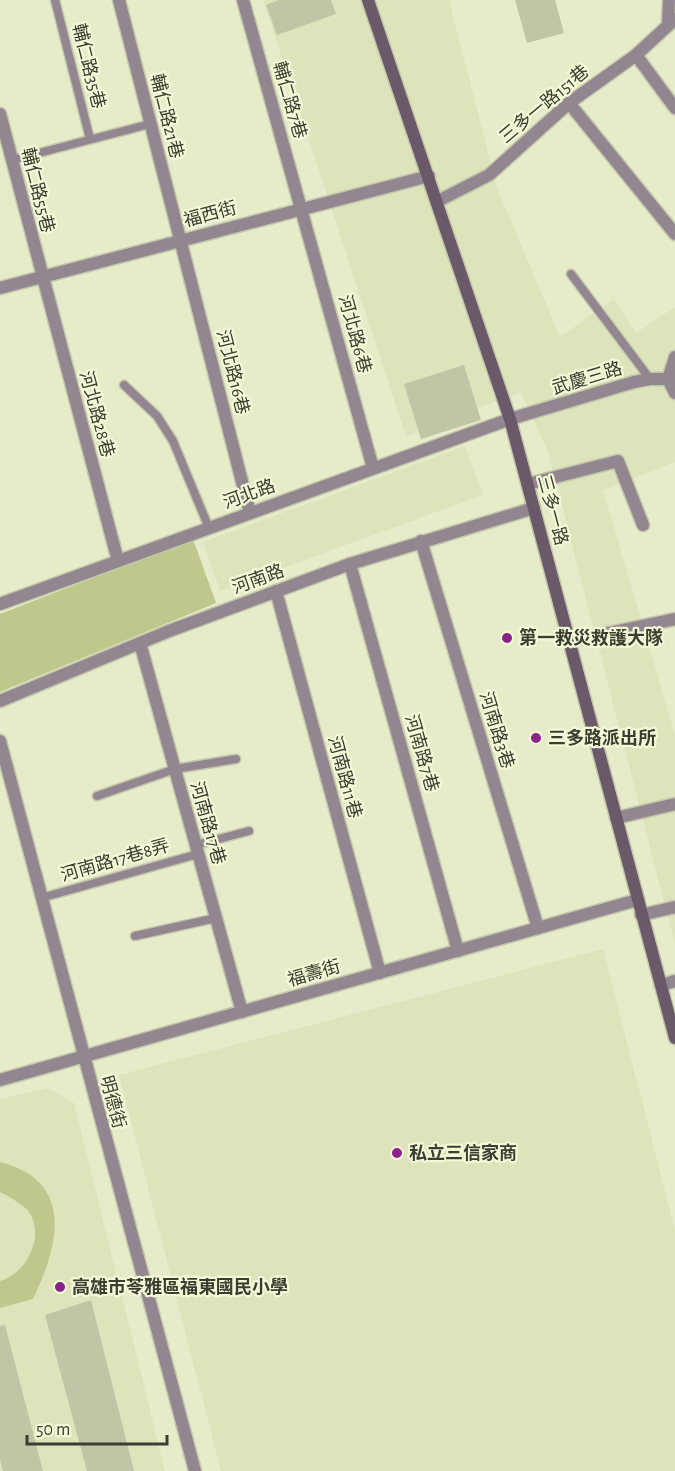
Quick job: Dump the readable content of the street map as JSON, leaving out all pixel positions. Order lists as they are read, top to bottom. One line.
{"streets":{"street":["輔仁路7巷","三多一路151巷","輔仁路21巷","輔仁路55巷","福西街","河北路6巷","河北路16巷","武慶三路","河北路28巷","河北路","三多一路","河南路","河南路3巷","河南路7巷","河南路11巷","河南路17巷","福壽街","明德街"],"lane":["輔仁路35巷","河南路17巷8弄"]},"crossings":[["輔仁路7巷","福西街"],["輔仁路7巷","河北路6巷"],["三多一路151巷","三多一路"],["輔仁路21巷","福西街"],["輔仁路21巷","河北路16巷"],["輔仁路55巷","福西街"],["輔仁路55巷","河北路28巷"],["福西街","河北路6巷"],["福西街","河北路16巷"],["福西街","河北路28巷"],["福西街","三多一路"],["河北路6巷","河北路"],["河北路16巷","河北路"],["武慶三路","河北路"],["武慶三路","三多一路"],["河北路28巷","河北路"],["河北路","三多一路"],["三多一路","河南路"],["三多一路","福壽街"],["河南路","河南路3巷"],["河南路","河南路7巷"],["河南路","河南路11巷"],["河南路","河南路17巷"],["河南路3巷","福壽街"],["河南路7巷","福壽街"],["河南路11巷","福壽街"],["河南路17巷","河南路17巷8弄"],["河南路17巷","福壽街"],["河南路17巷8弄","明德街"],["福壽街","明德街"]],"places":["第一救災救護大隊","三多路派出所","私立三信家商","高雄市苓雅區福東國民小學"],"scale_bar":"50 m"}
